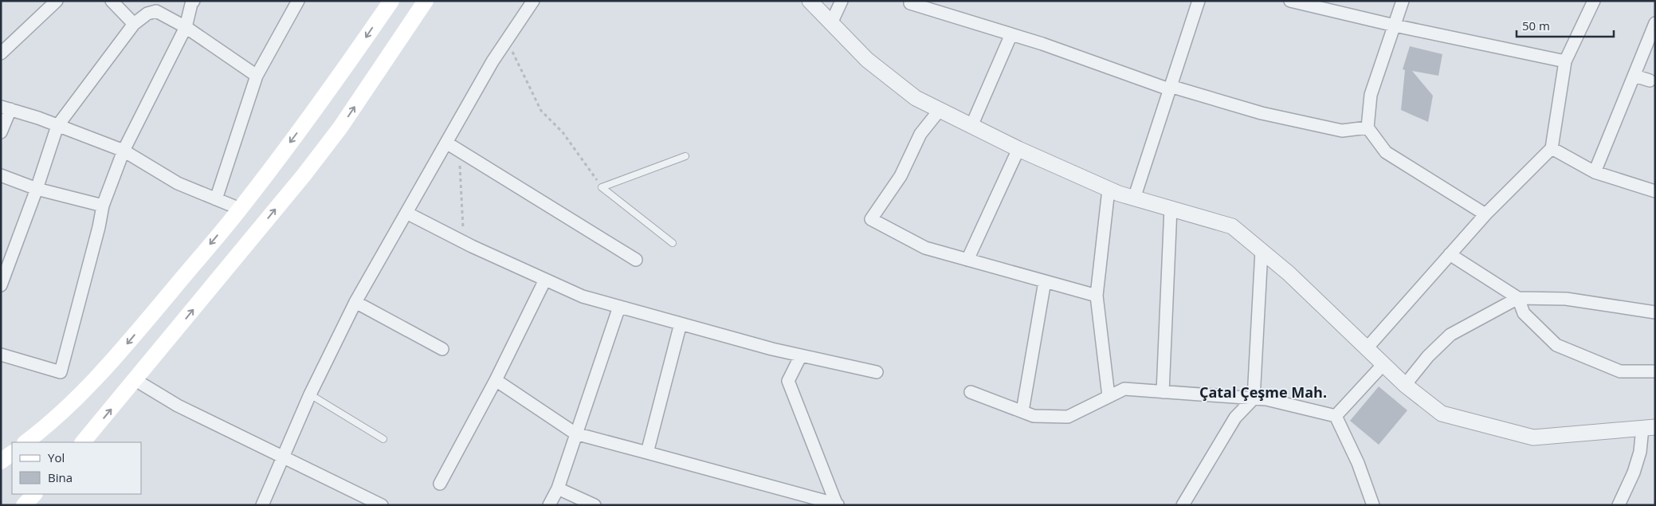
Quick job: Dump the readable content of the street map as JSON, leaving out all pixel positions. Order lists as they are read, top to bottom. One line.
{"districts":["Çatal Çeşme Mah."],"legend":["Yol","Bina"],"scale_bar":"50 m"}
